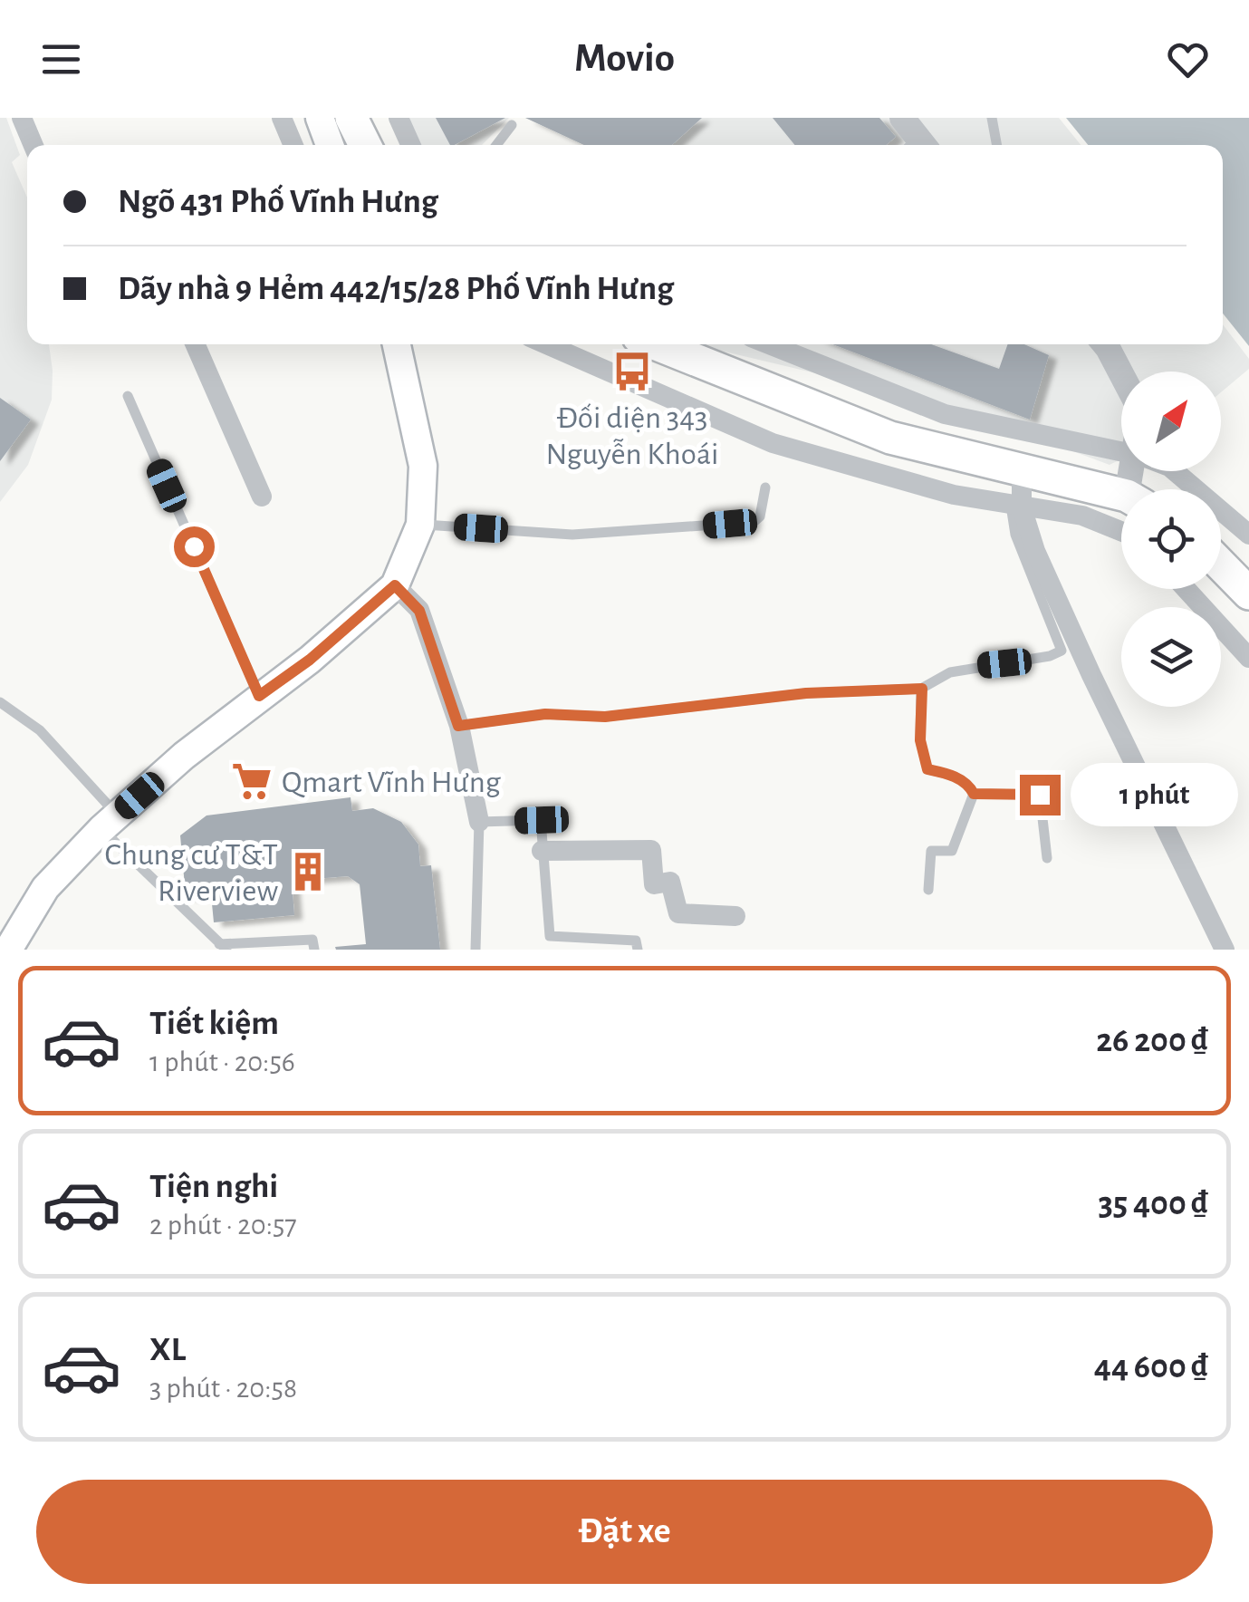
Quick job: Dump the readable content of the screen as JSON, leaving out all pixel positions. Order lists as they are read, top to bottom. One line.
{"places":{"bus stop":["Đối diện 343 Nguyễn Khoái"],"supermarket":["Qmart Vĩnh Hưng"],"building":["Chung cư T&T Riverview"]},"north":"top right","page":{"header":"Movio","banner":["Ngõ 431 Phố Vĩnh Hưng","Dãy nhà 9 Hẻm 442/15/28 Phố Vĩnh Hưng"],"bubble":"1 phút","list":[{"name":"Tiết kiệm","note":"1 phút · 20:56","value":"26 200 ₫"},{"name":"Tiện nghi","note":"2 phút · 20:57","value":"35 400 ₫"},{"name":"XL","note":"3 phút · 20:58","value":"44 600 ₫"}],"buttons":"Đặt xe"}}
